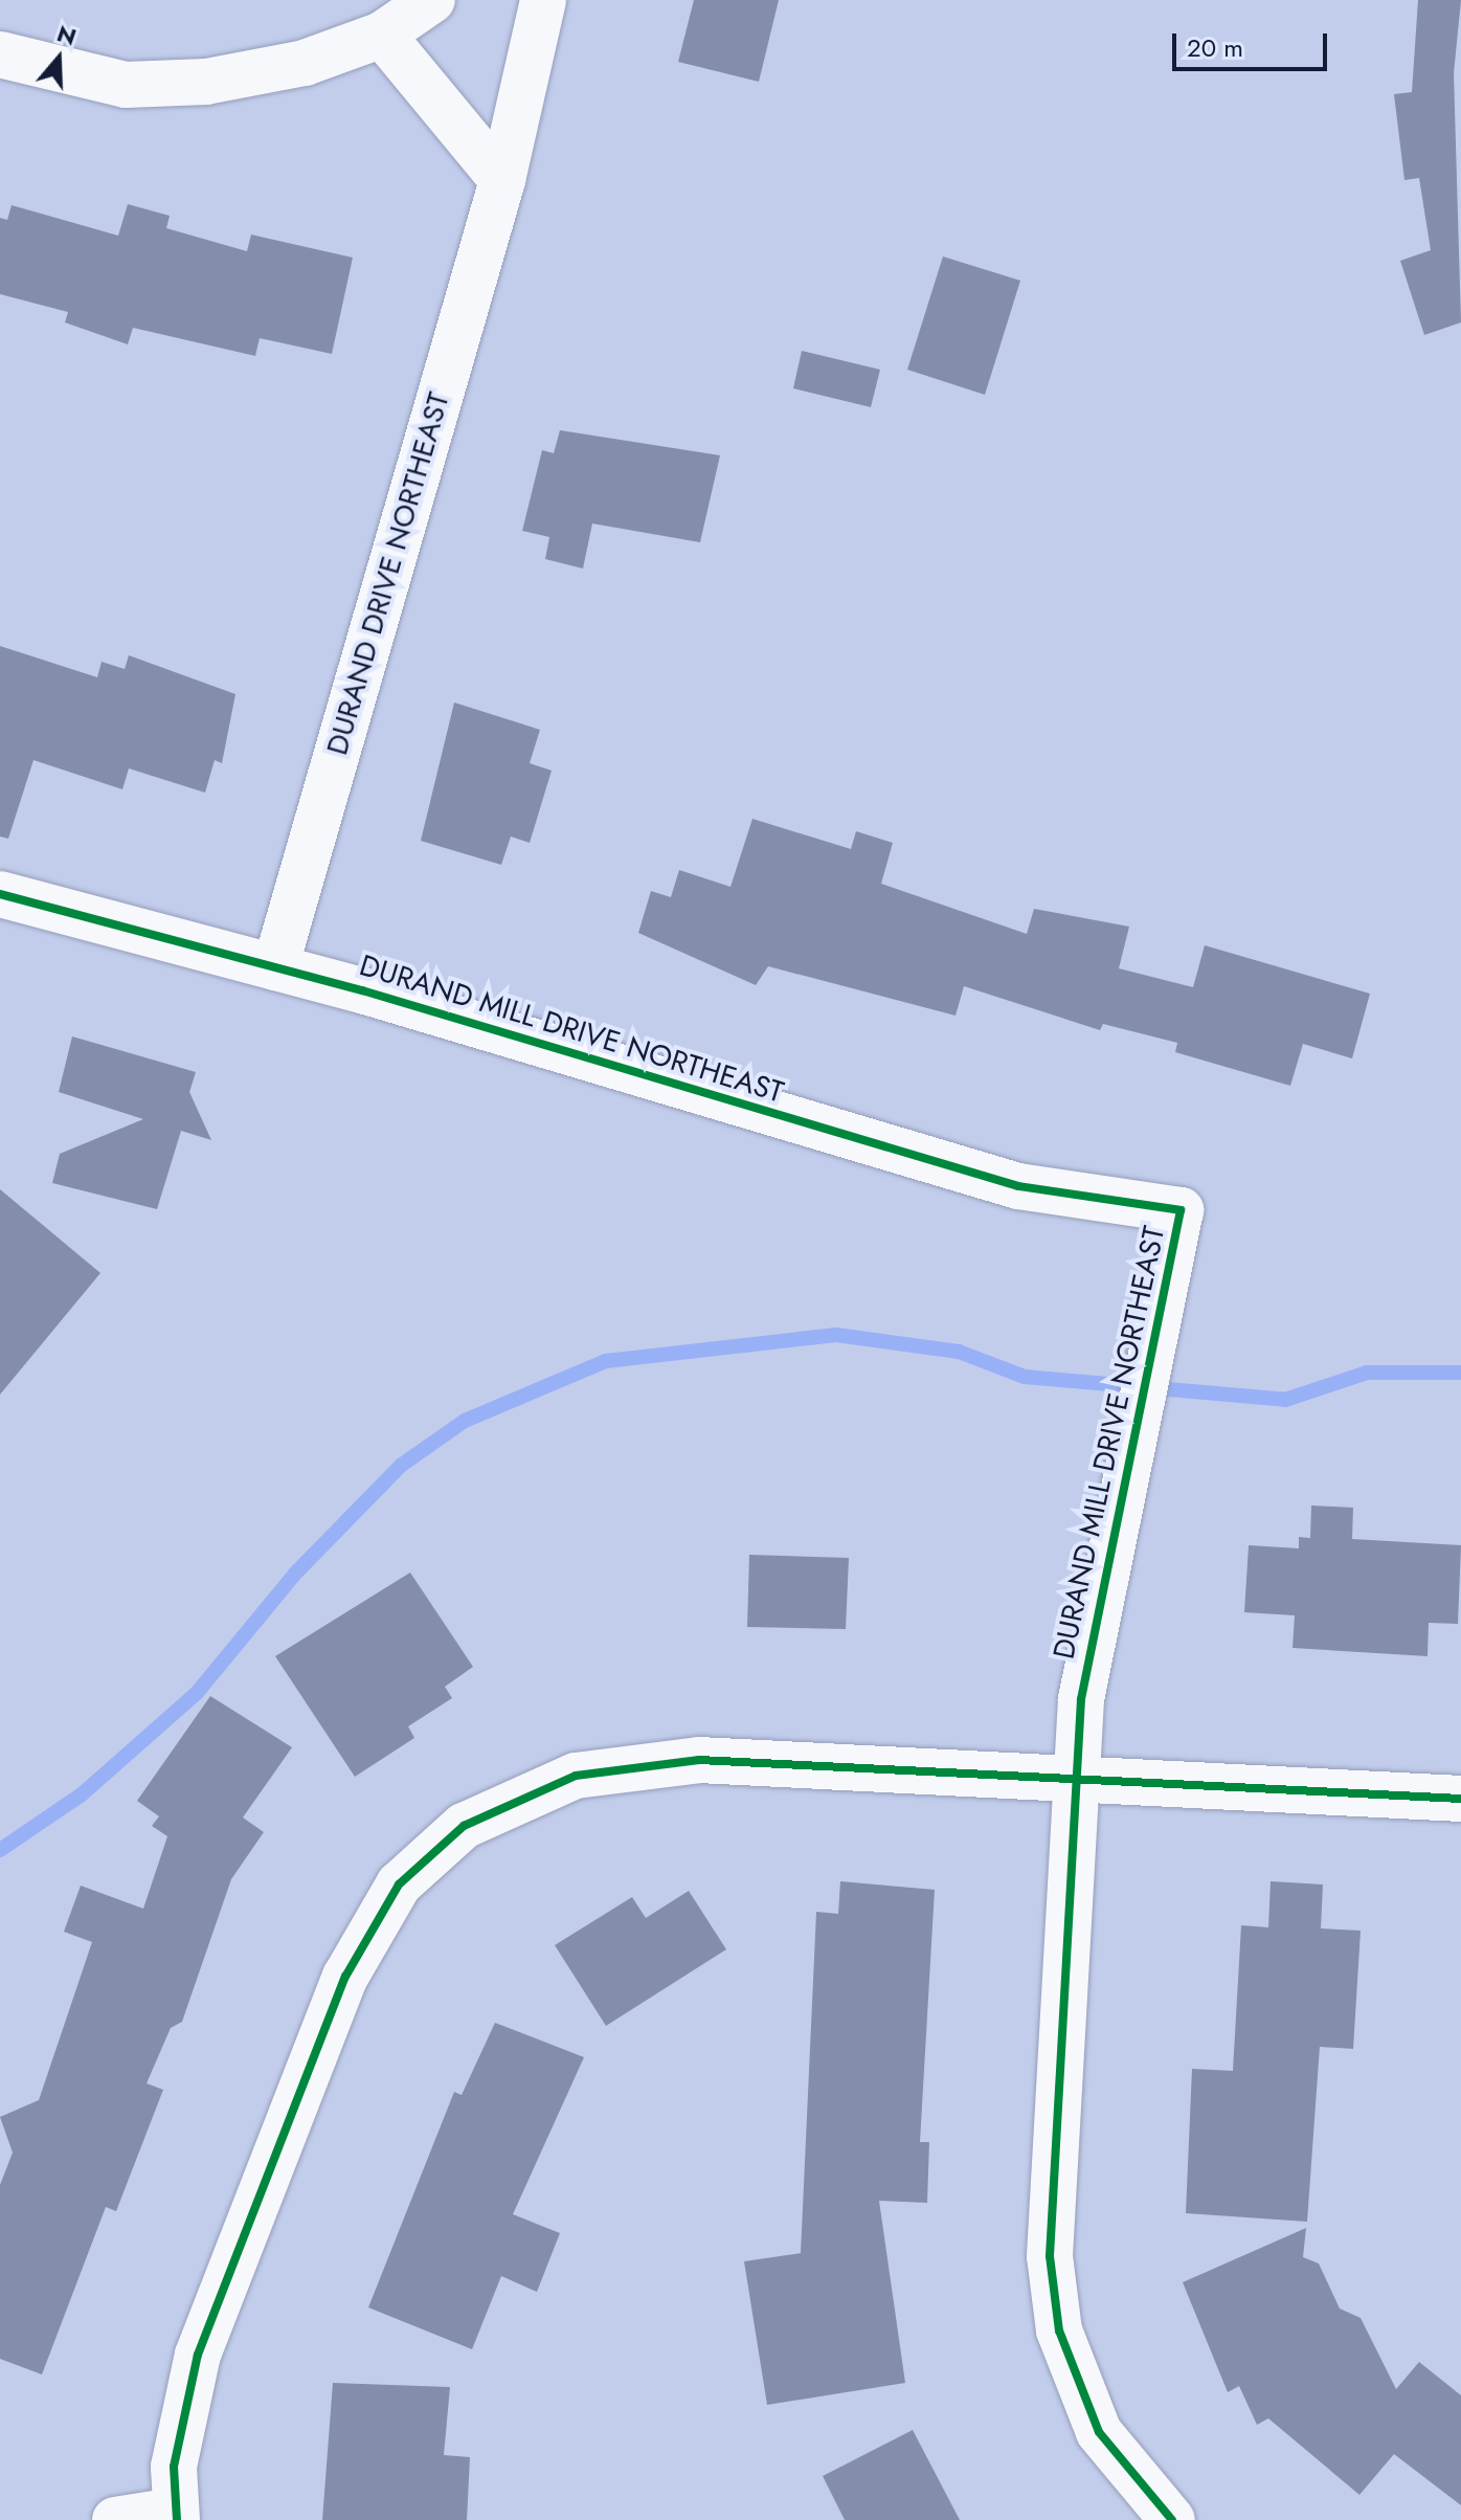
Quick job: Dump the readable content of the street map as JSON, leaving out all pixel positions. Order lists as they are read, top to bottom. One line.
{"streets":{"street":["DURAND DRIVE NORTHEAST","DURAND MILL DRIVE NORTHEAST"]},"crossings":[["DURAND DRIVE NORTHEAST","DURAND MILL DRIVE NORTHEAST"]],"scale_bar":"20 m","north":"top"}
